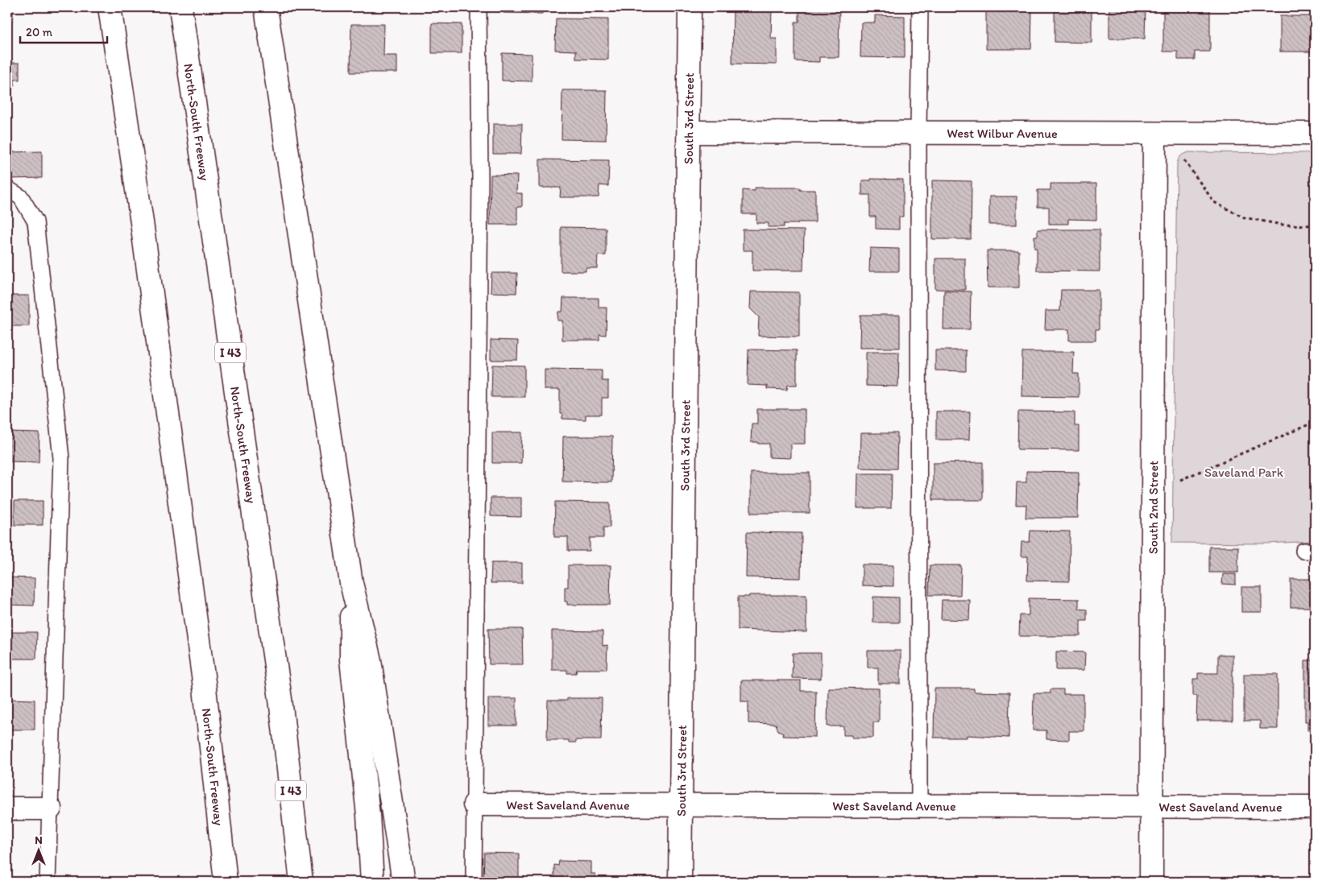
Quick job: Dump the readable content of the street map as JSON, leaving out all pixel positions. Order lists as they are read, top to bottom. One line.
{"streets":{"main road":["South 3rd Street","North-South Freeway","West Wilbur Avenue","I 43","South 2nd Street","West Saveland Avenue"]},"crossings":[["South 3rd Street","West Wilbur Avenue"],["South 3rd Street","West Saveland Avenue"],["West Wilbur Avenue","South 2nd Street"],["South 2nd Street","West Saveland Avenue"]],"parks":["Saveland Park"],"scale_bar":"20 m","north":"top"}
